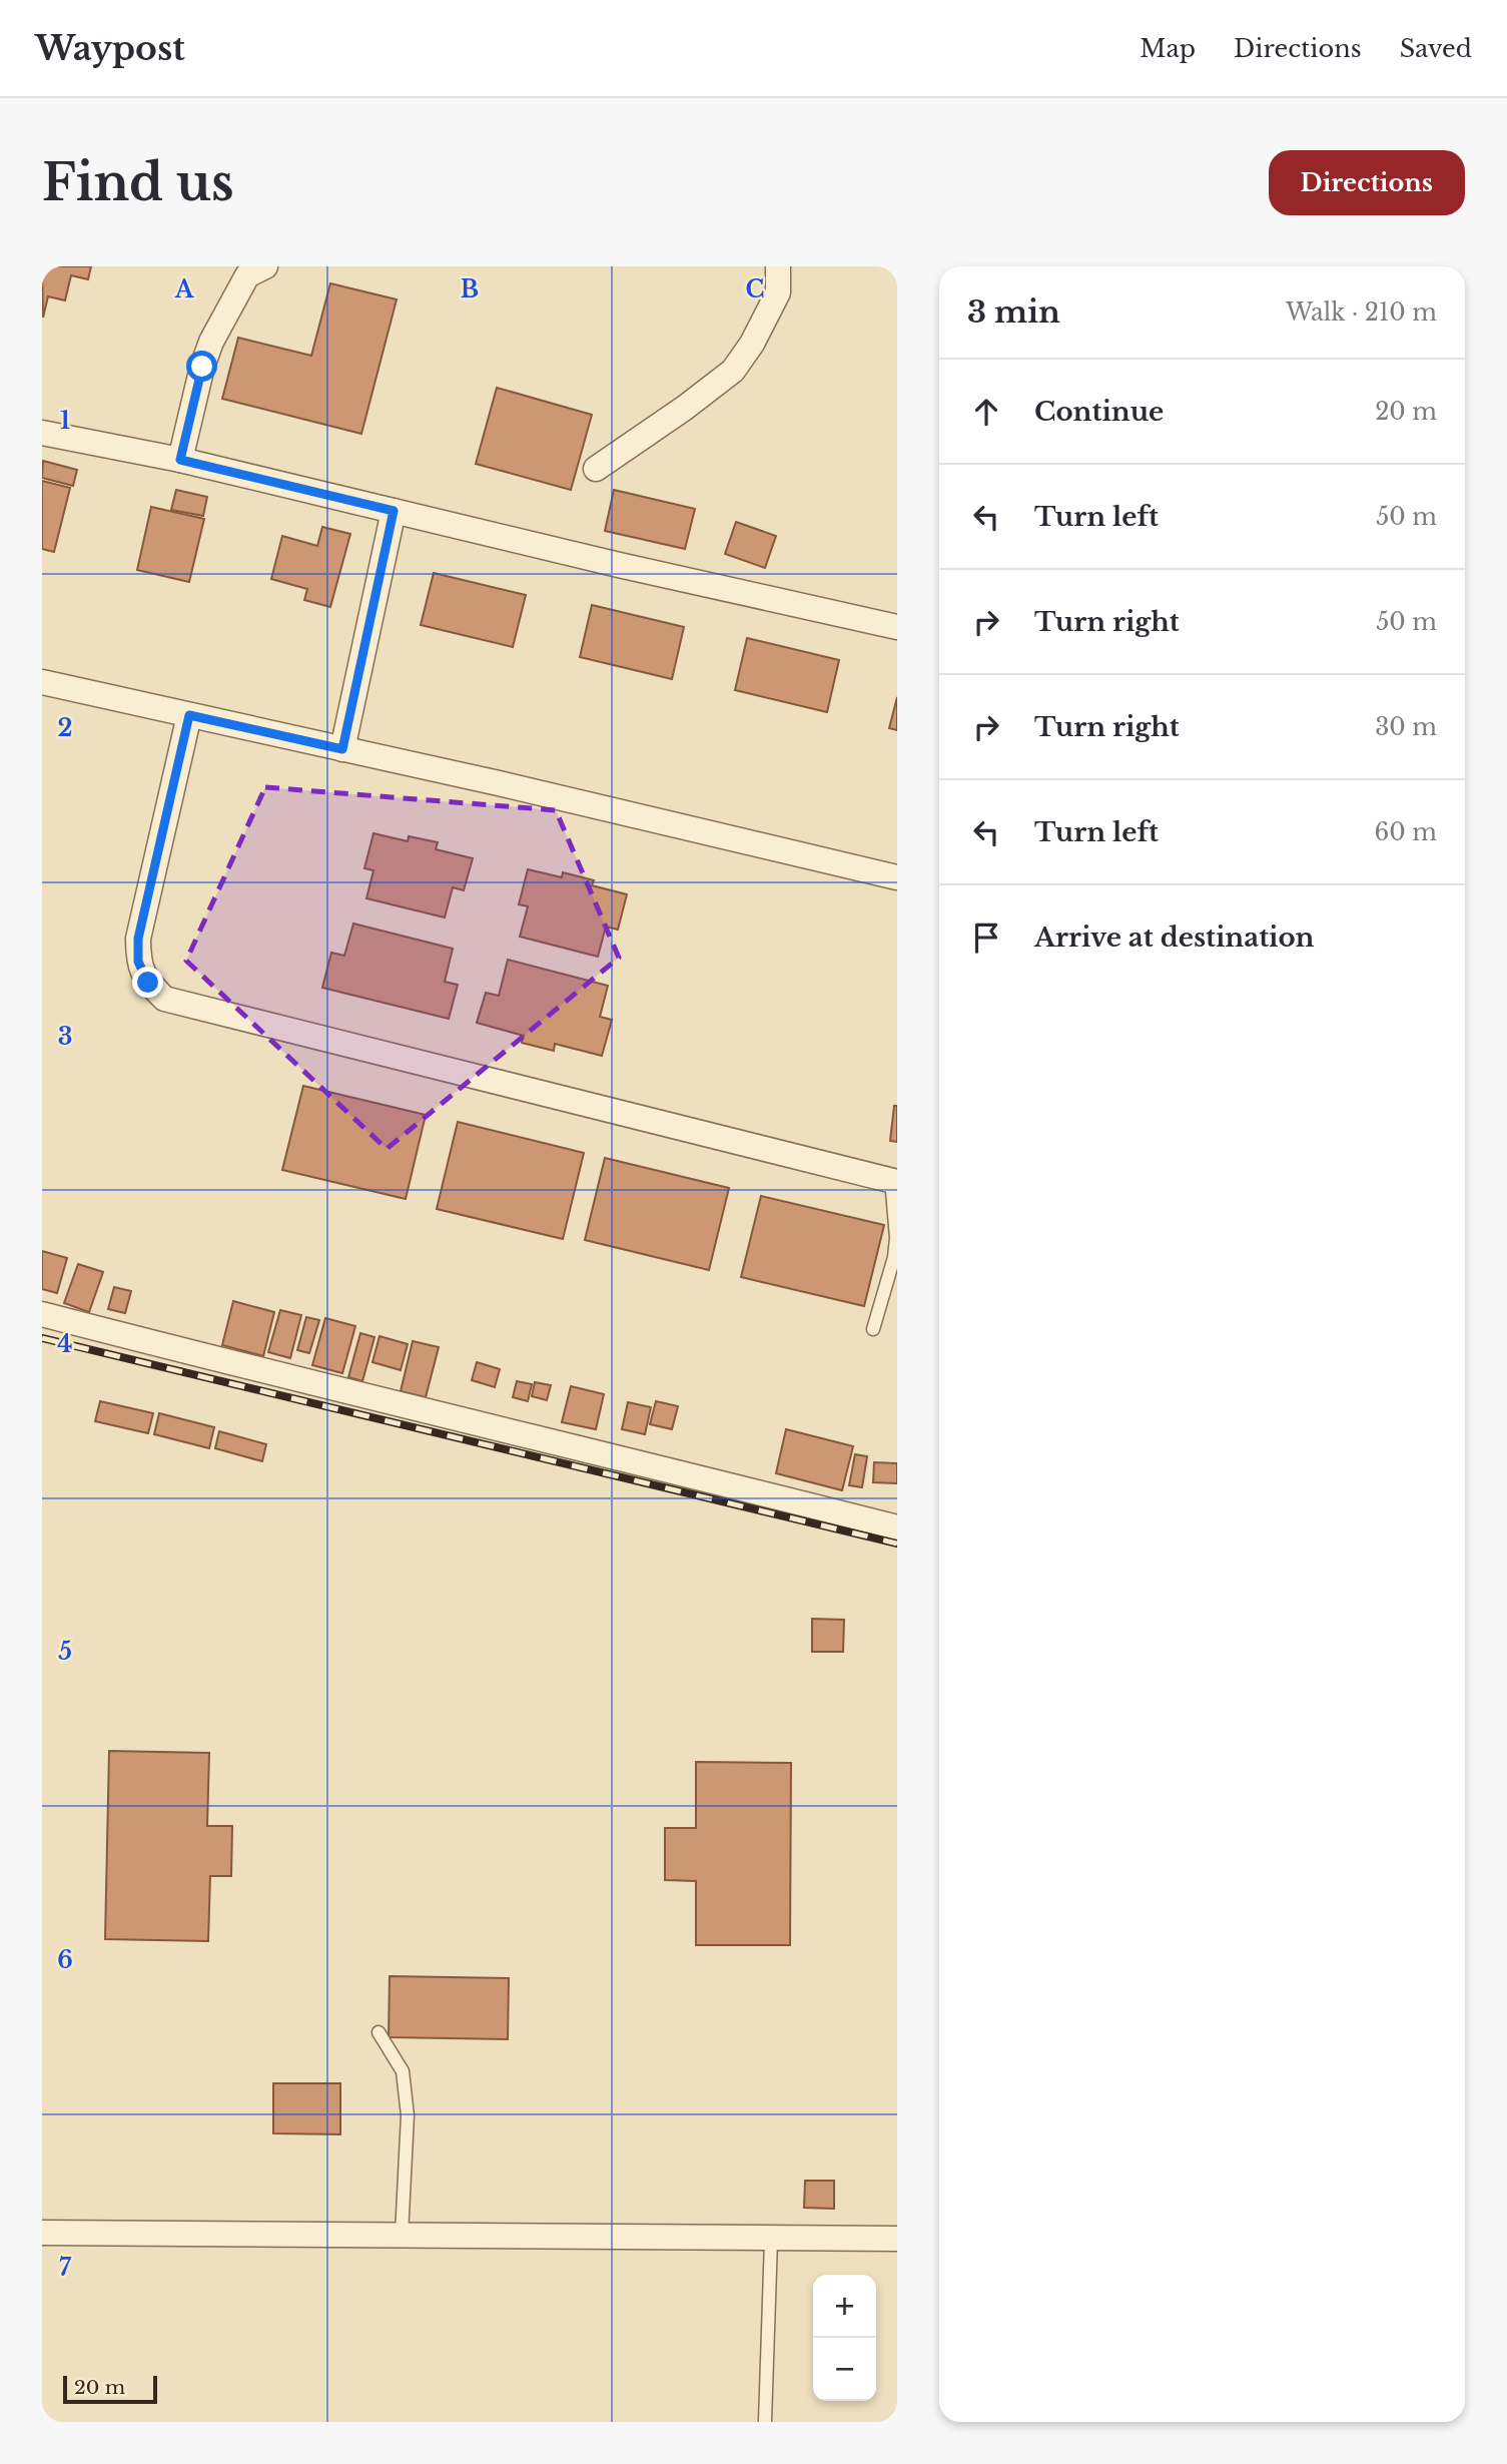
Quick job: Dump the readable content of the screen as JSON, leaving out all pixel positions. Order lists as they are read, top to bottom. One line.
{"scale_bar":"20 m","page":{"header":"Waypost","nav":["Map","Directions","Saved"],"buttons":"Directions","title":"Find us","heading":["3 min","Walk · 210 m"],"list":[["Continue","20 m"],["Turn left","50 m"],["Turn right","50 m"],["Turn right","30 m"],["Turn left","60 m"],"Arrive at destination"],"map_buttons":["+","−"],"scale":"20 m"},"grid":{"columns":["A","B","C"],"rows":["1","2","3","4","5","6","7"]}}
